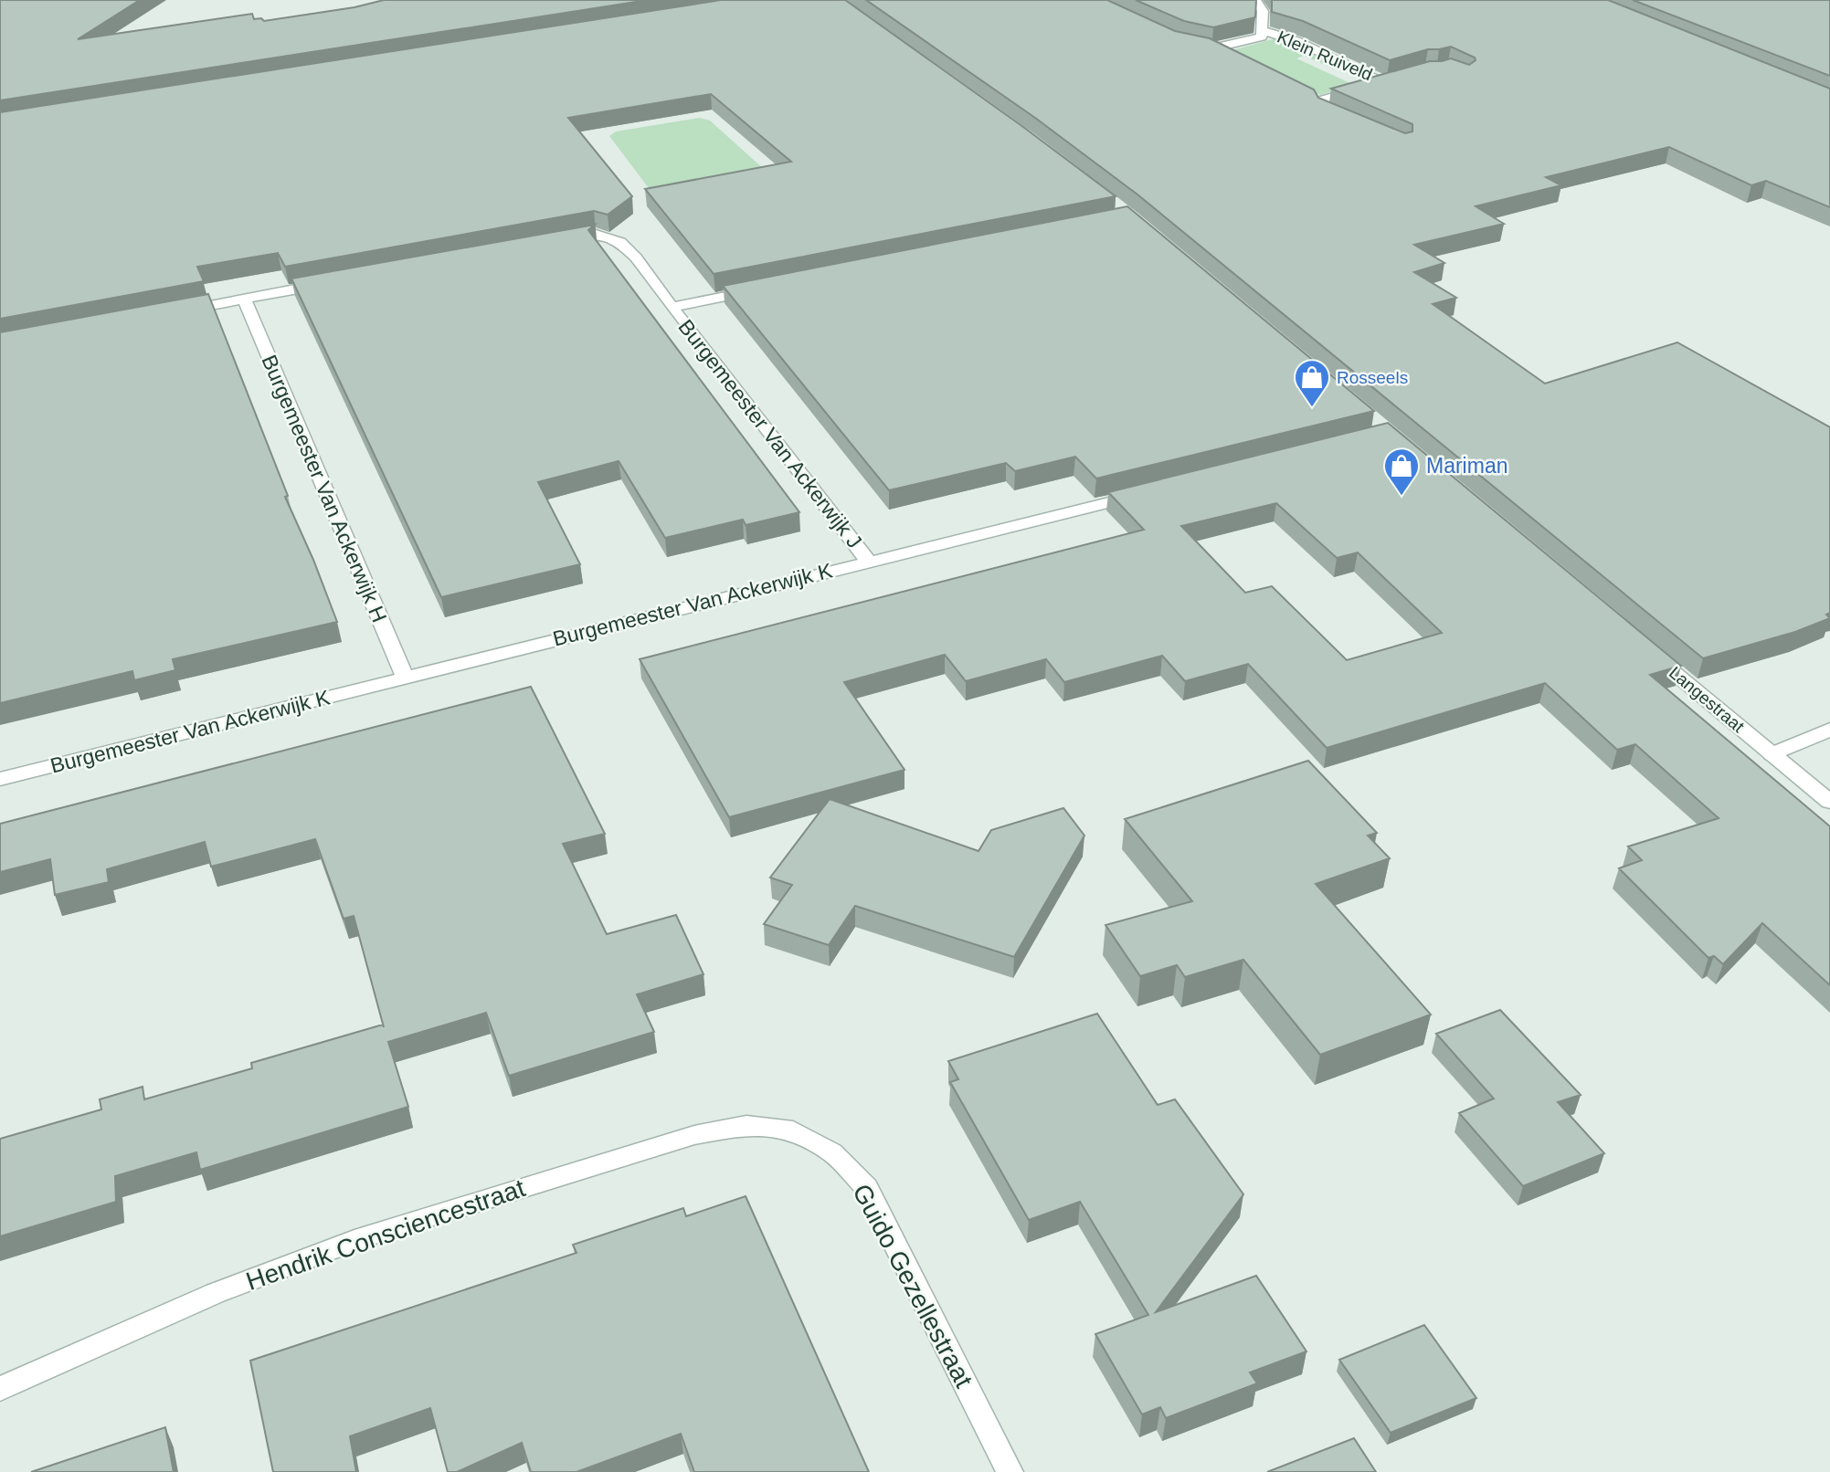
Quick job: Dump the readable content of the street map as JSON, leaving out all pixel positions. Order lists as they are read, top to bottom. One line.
{"streets":{"street":["Klein Ruiveld","Burgemeester Van Ackerwijk J","Burgemeester Van Ackerwijk H","Burgemeester Van Ackerwijk K","Langestraat","Hendrik Consciencestraat","Guido Gezellestraat"]},"crossings":[["Burgemeester Van Ackerwijk J","Burgemeester Van Ackerwijk K"],["Burgemeester Van Ackerwijk H","Burgemeester Van Ackerwijk K"],["Hendrik Consciencestraat","Guido Gezellestraat"]],"places":{"shop":["Rosseels","Mariman"]}}
